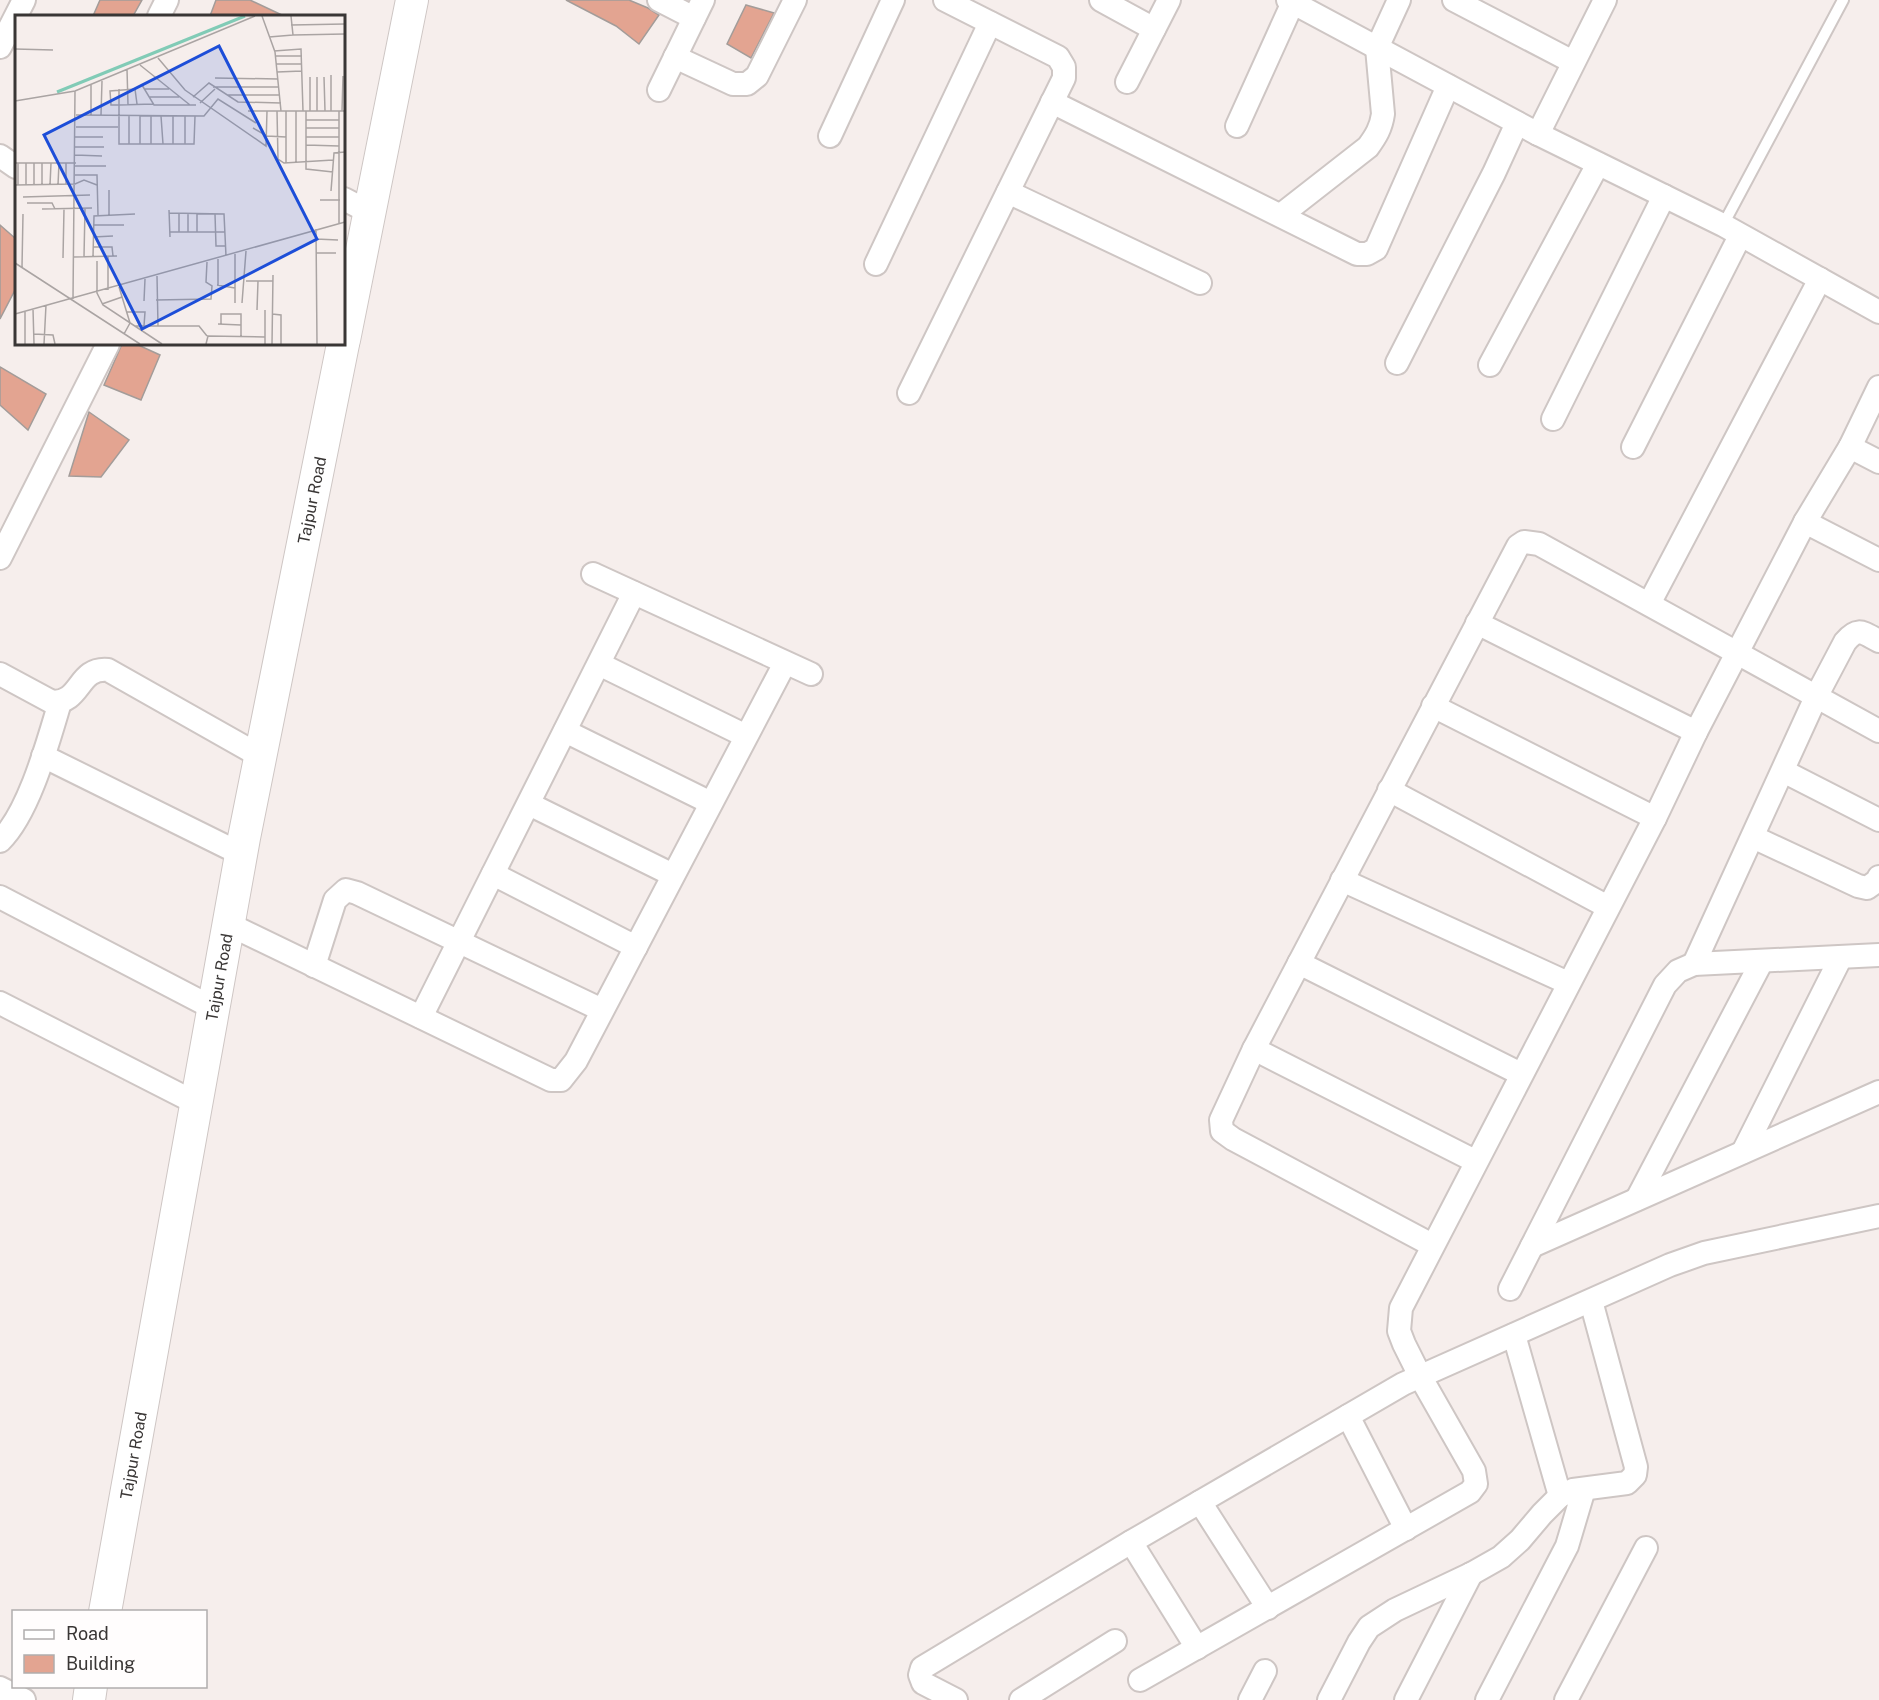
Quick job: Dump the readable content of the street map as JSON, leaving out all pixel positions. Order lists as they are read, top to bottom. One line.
{"streets":{"main road":["Tajpur Road"]},"legend":["Road","Building"]}
